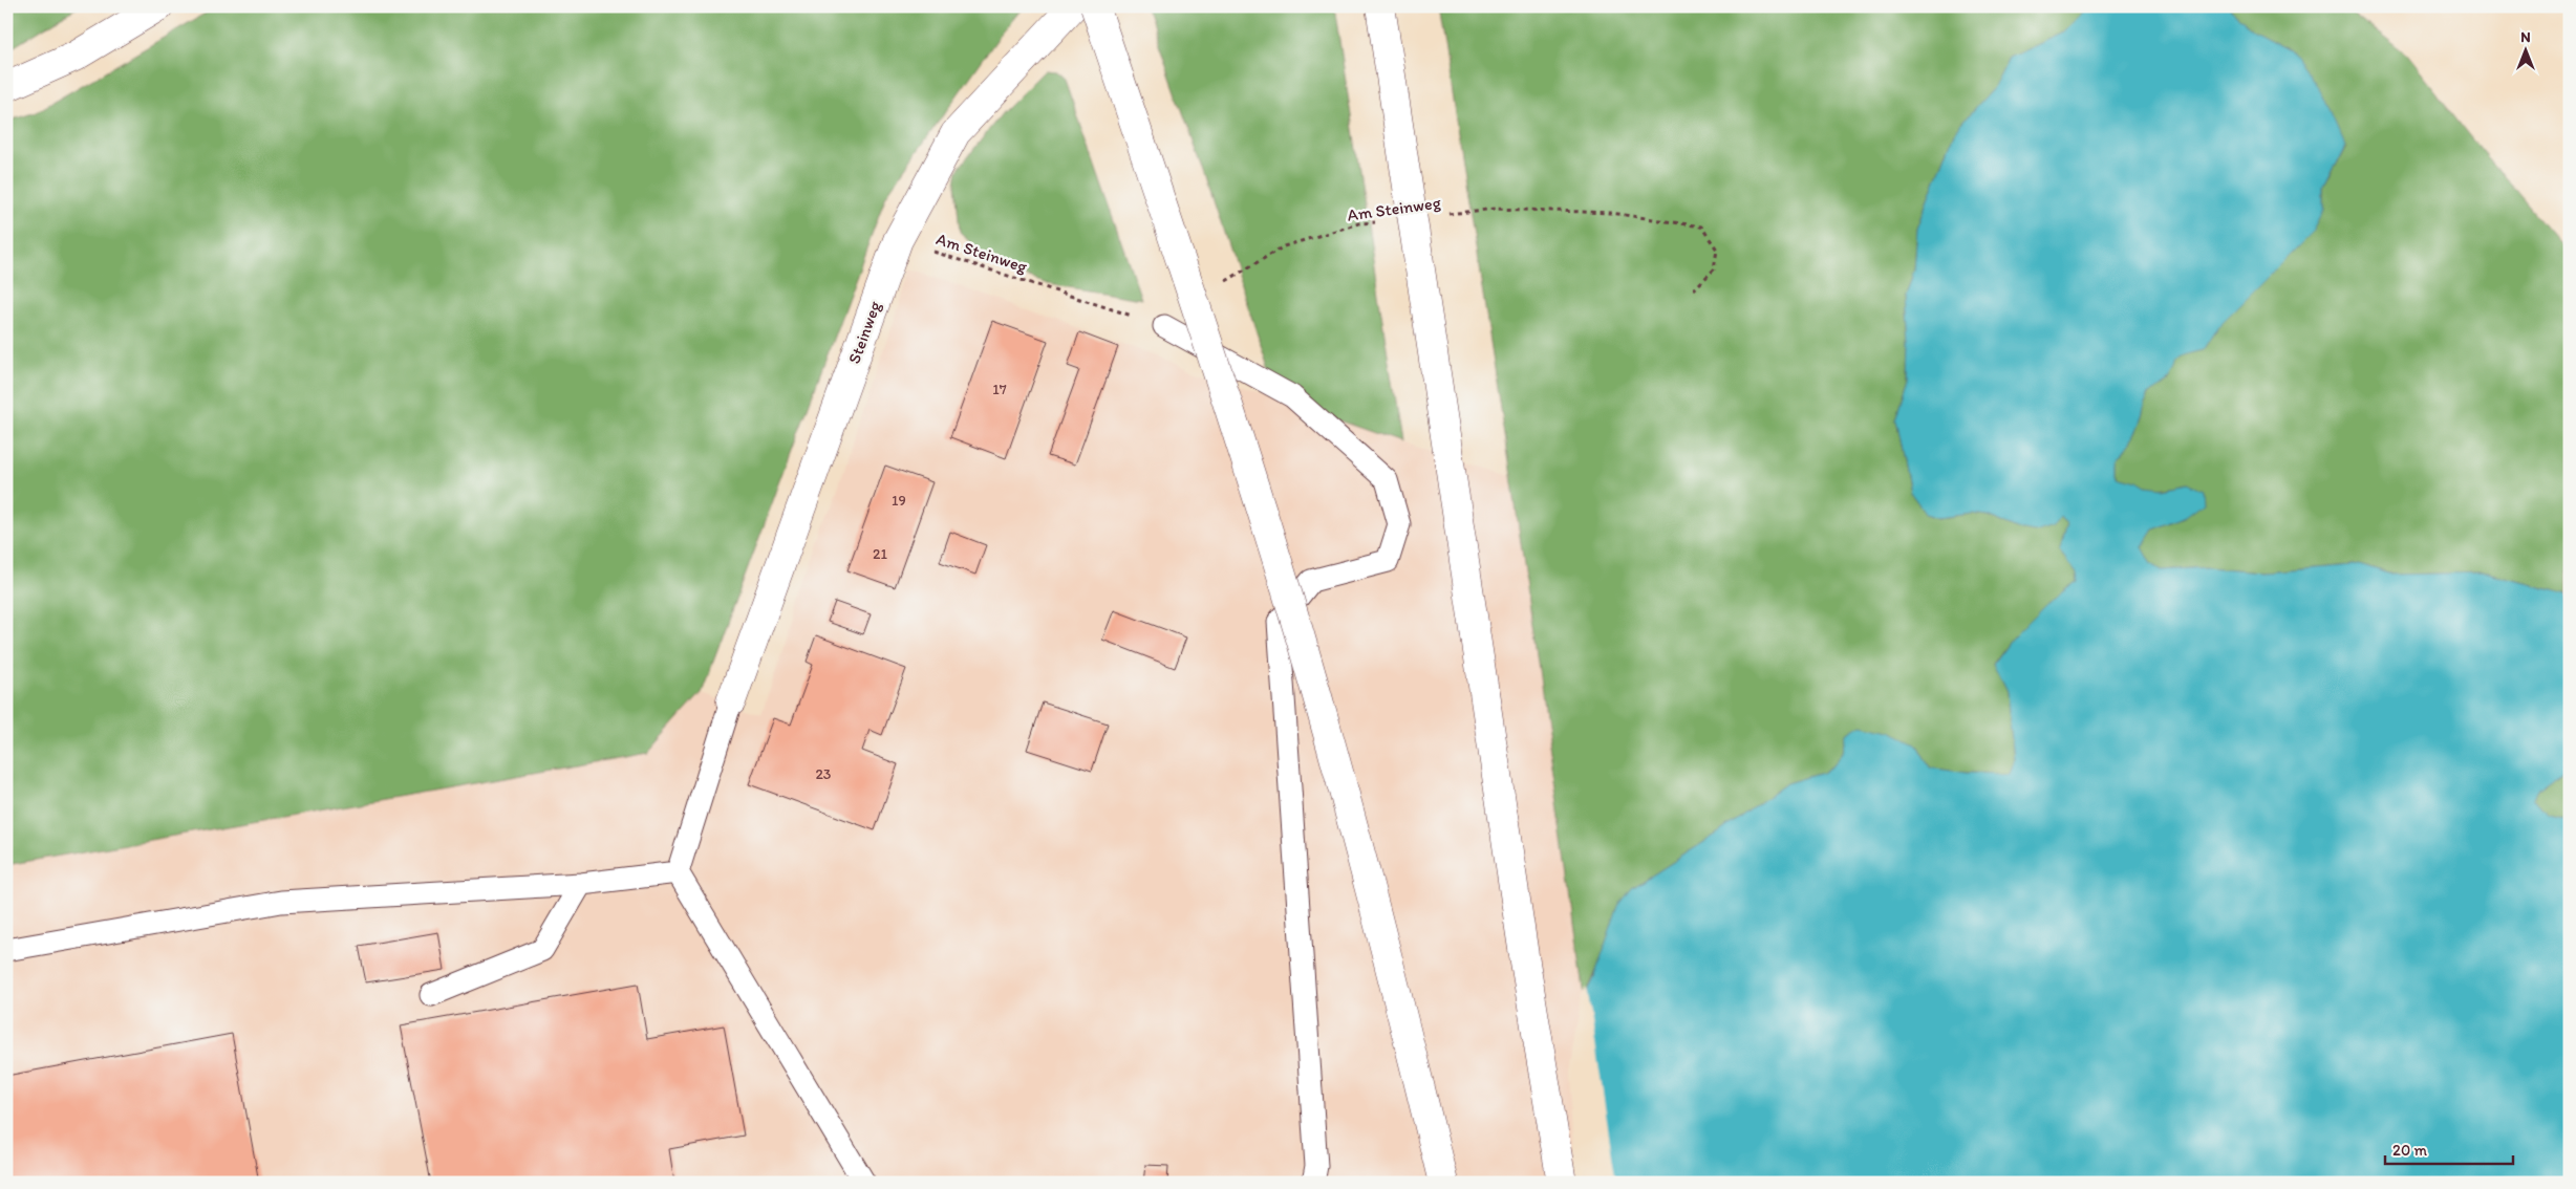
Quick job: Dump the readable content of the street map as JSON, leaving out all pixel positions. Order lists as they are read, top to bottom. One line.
{"streets":{"main road":["Steinweg"],"path":["Am Steinweg"]},"crossings":[["Am Steinweg","Steinweg"]],"house_numbers":["17","19","21","23"],"scale_bar":"20 m","north":"top"}
